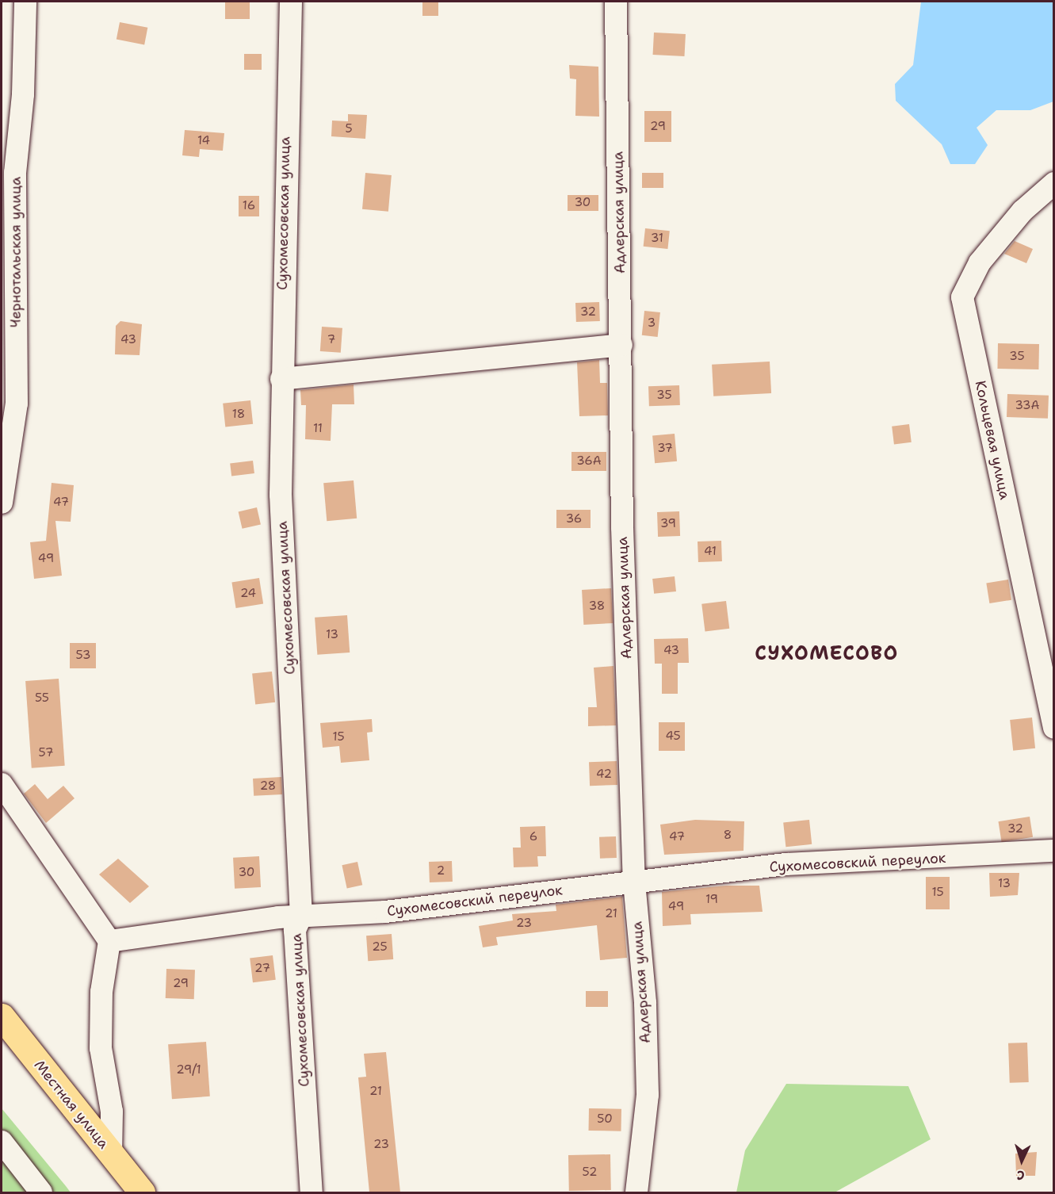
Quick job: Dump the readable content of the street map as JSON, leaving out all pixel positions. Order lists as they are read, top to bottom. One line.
{"streets":{"main road":["Местная улица"],"street":["Адлерская улица","Сухомесовская улица","Чернотальская улица","Кольцевая улица","Сухомесовский переулок"]},"crossings":[["Адлерская улица","Сухомесовский переулок"],["Сухомесовская улица","Сухомесовский переулок"]],"districts":["СУХОМЕСОВО"],"house_numbers":["29","5","14","30","16","31","32","3","43","7","35","35","33А","18","11","37","36А","47","36","39","41","49","24","38","13","43","53","55","45","15","57","42","28","32","8","6","47","2","30","13","15","19","49","21","23","25","27","29","29/1","21","50","23","52"],"north":"bottom"}
